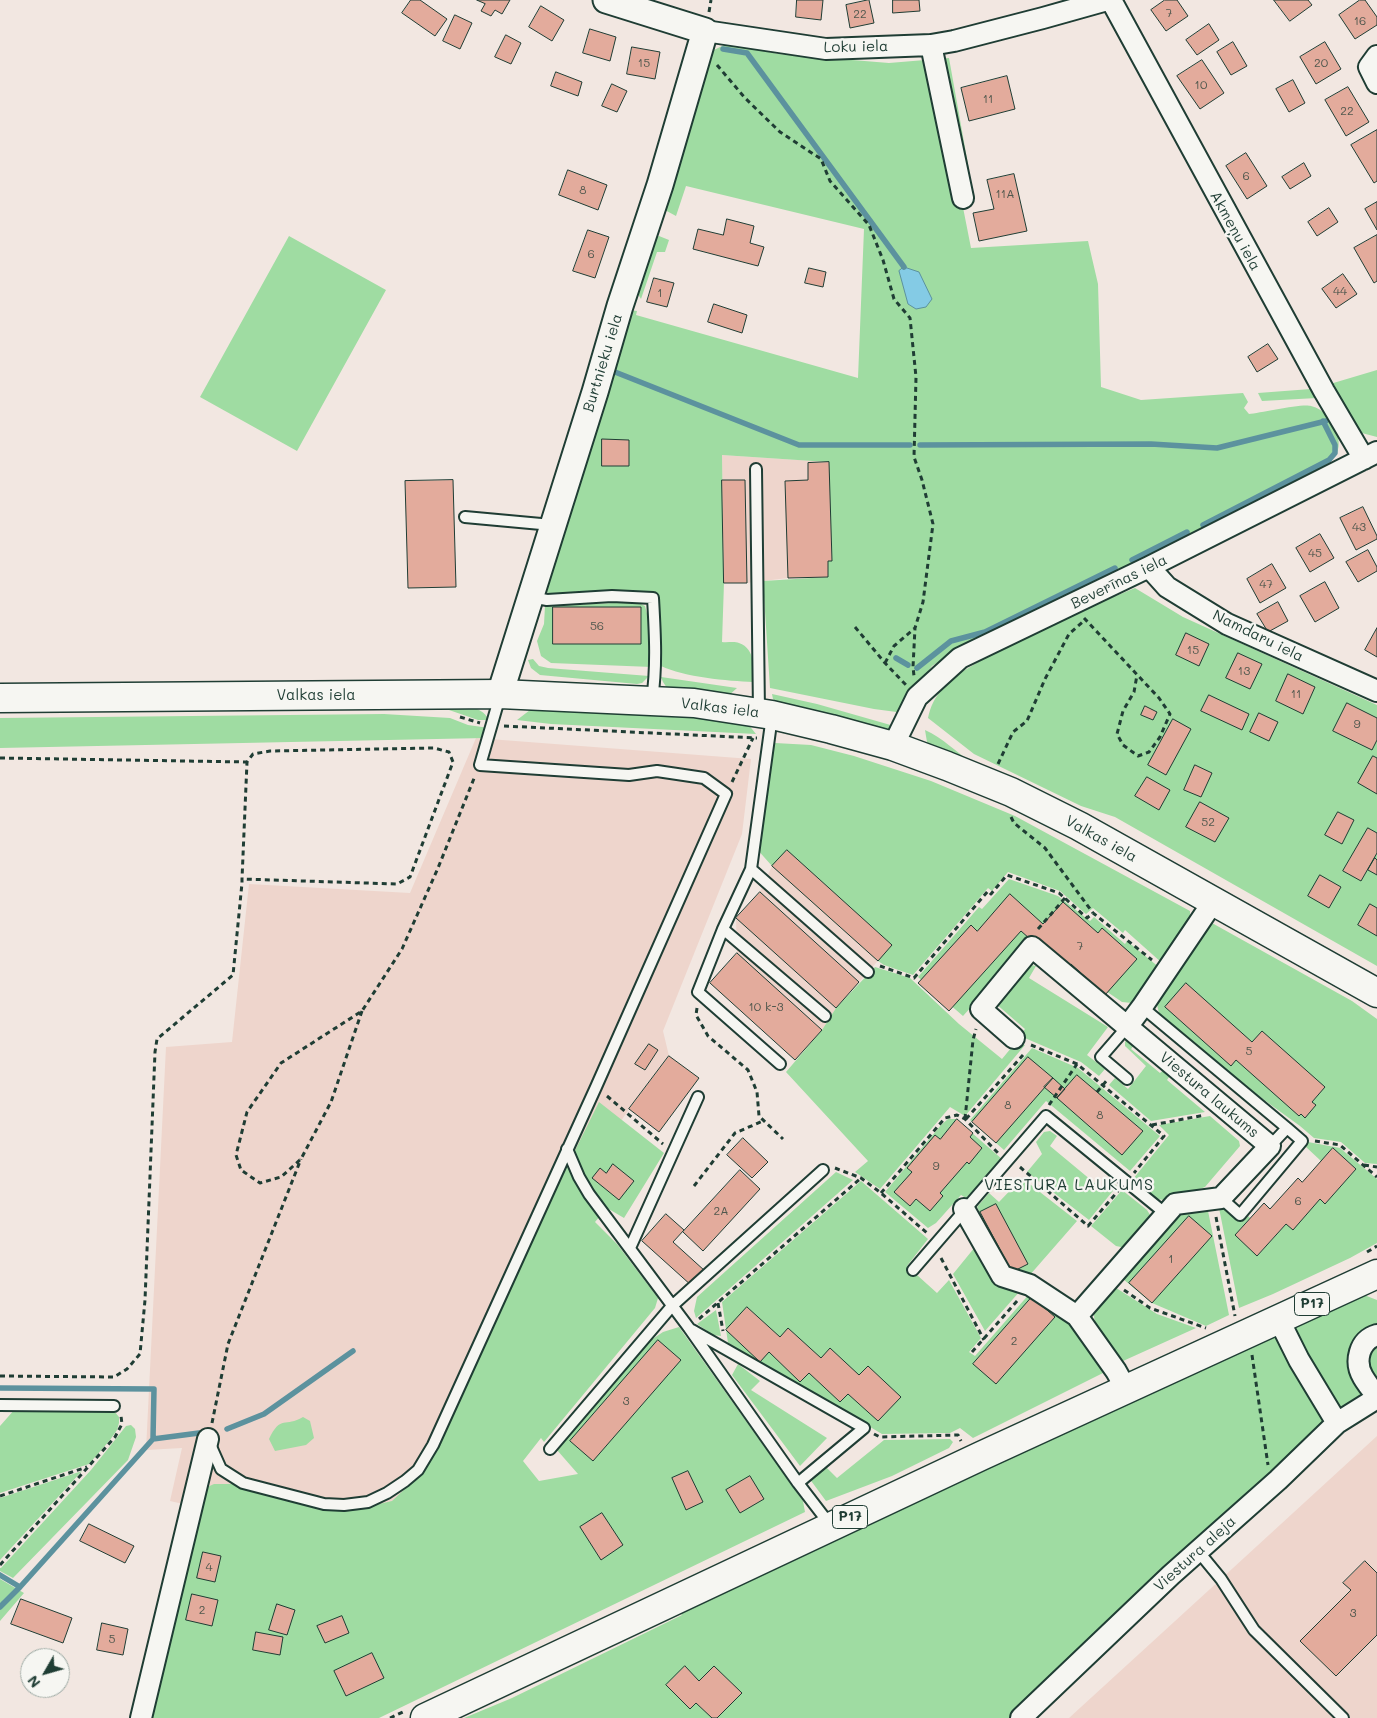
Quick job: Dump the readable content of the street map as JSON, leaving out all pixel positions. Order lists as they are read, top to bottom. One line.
{"streets":{"main road":["Valkas iela","P17"],"street":["Loku iela","Akmeņu iela","Burtnieku iela","Beverīnas iela","Namdaru iela","Viestura laukums","Viestura aleja"]},"crossings":[["Loku iela","Burtnieku iela"],["Akmeņu iela","Beverīnas iela"],["Burtnieku iela","Valkas iela"],["Beverīnas iela","Namdaru iela"],["Beverīnas iela","Valkas iela"]],"districts":["VIESTURA LAUKUMS"],"house_numbers":["7","22","16","15","20","10","11","22","6","8","11A","6","44","1","43","45","47","56","15","13","11","9","52","7","10 k-3","5","8","8","9","6","2A","1","2","3","4","2","3","5"],"north":"bottom left"}
